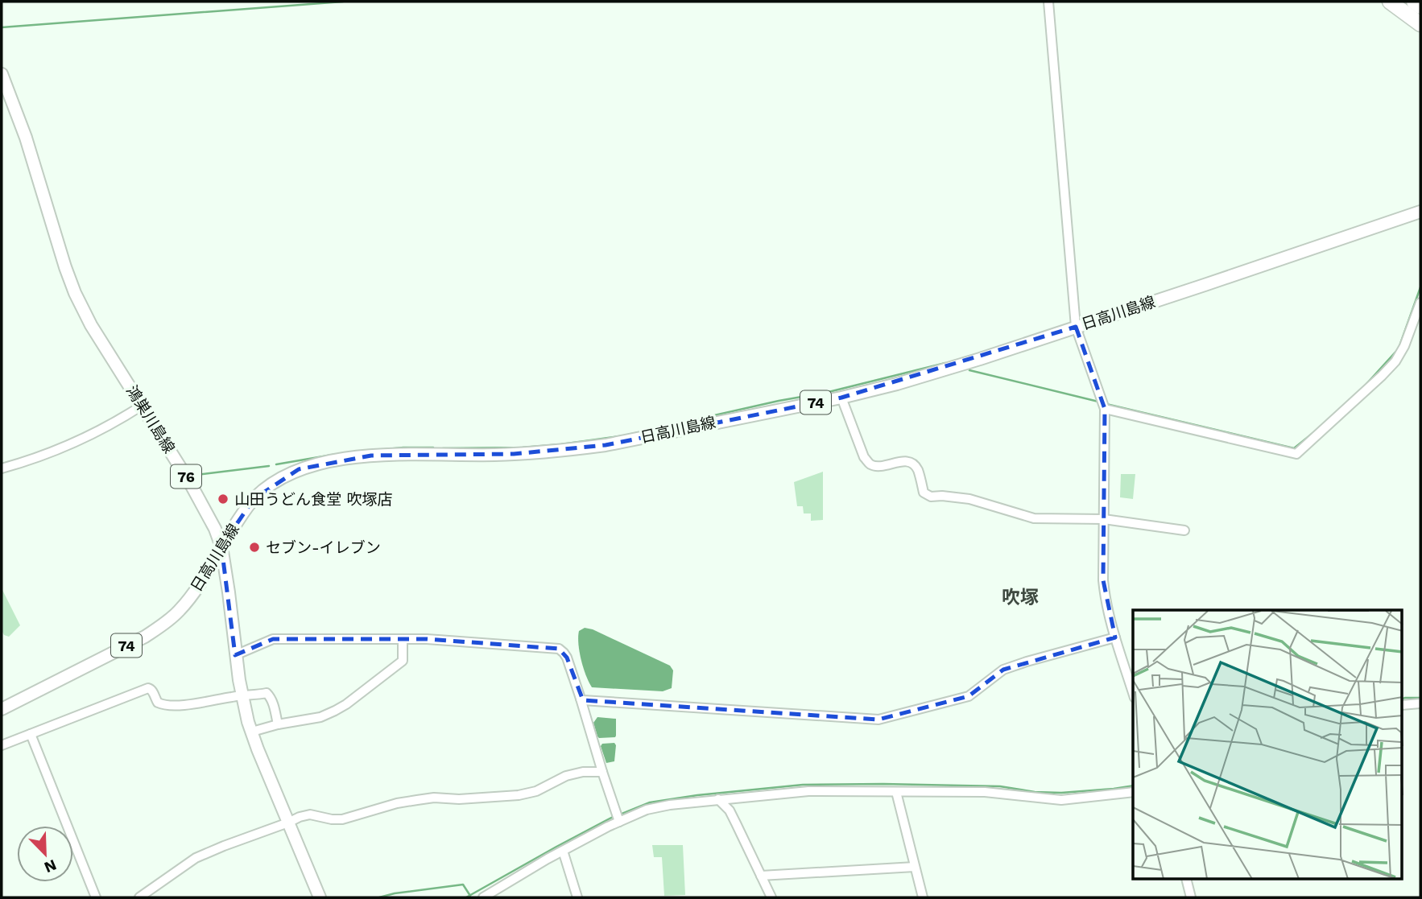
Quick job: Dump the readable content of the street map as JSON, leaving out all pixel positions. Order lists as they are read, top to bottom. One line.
{"streets":{"main road":["日高川島線","74","鴻巣川島線","76"]},"crossings":[["日高川島線","鴻巣川島線"]],"districts":["吹塚"],"places":["山田うどん食堂 吹塚店","セブン-イレブン"],"north":"bottom right"}
